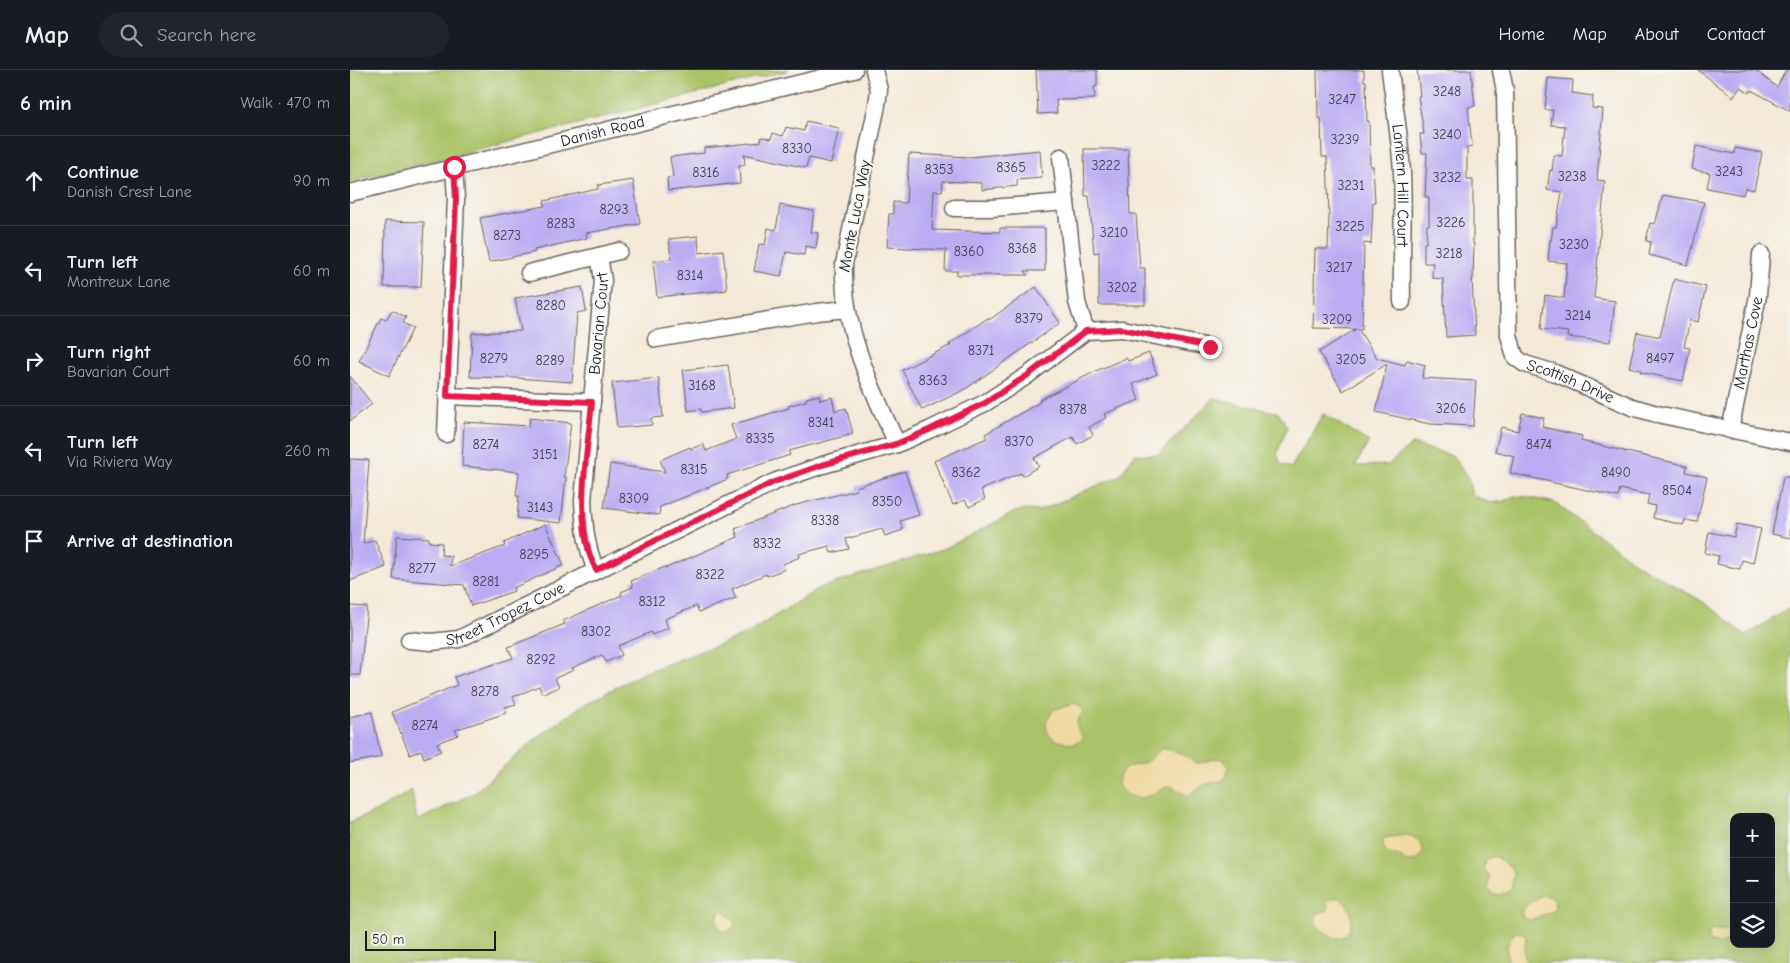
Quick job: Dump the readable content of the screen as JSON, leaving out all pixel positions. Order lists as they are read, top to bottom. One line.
{"streets":{"street":["Danish Road","Lantern Hill Court","Monte Luca Way","Bavarian Court","Marthas Cove","Scottish Drive","Street Tropez Cove"]},"crossings":[["Monte Luca Way","Street Tropez Cove"],["Bavarian Court","Street Tropez Cove"],["Marthas Cove","Scottish Drive"]],"house_numbers":["3248","3247","3240","3239","8330","3222","8365","8353","3243","8316","3238","3232","3231","8293","3226","8283","3225","3210","8273","3230","8368","8360","3218","3217","8314","3202","8280","3214","8379","3209","8371","8279","8497","3205","8289","8363","3168","3206","8378","8341","8335","8370","8274","8474","3151","8315","8362","8490","8504","8309","8350","3143","8338","8332","8295","8277","8322","8281","8312","8302","8292","8278","8274"],"scale_bar":"50 m","page":{"header":"Map","search":"Search here","nav":["Home","Map","About","Contact"],"heading":["6 min","Walk · 470 m"],"list":[["Continue","Danish Crest Lane","90 m"],["Turn left","Montreux Lane","60 m"],["Turn right","Bavarian Court","60 m"],["Turn left","Via Riviera Way","260 m"],"Arrive at destination"],"map_buttons":["+","−"],"scale":"50 m"}}
